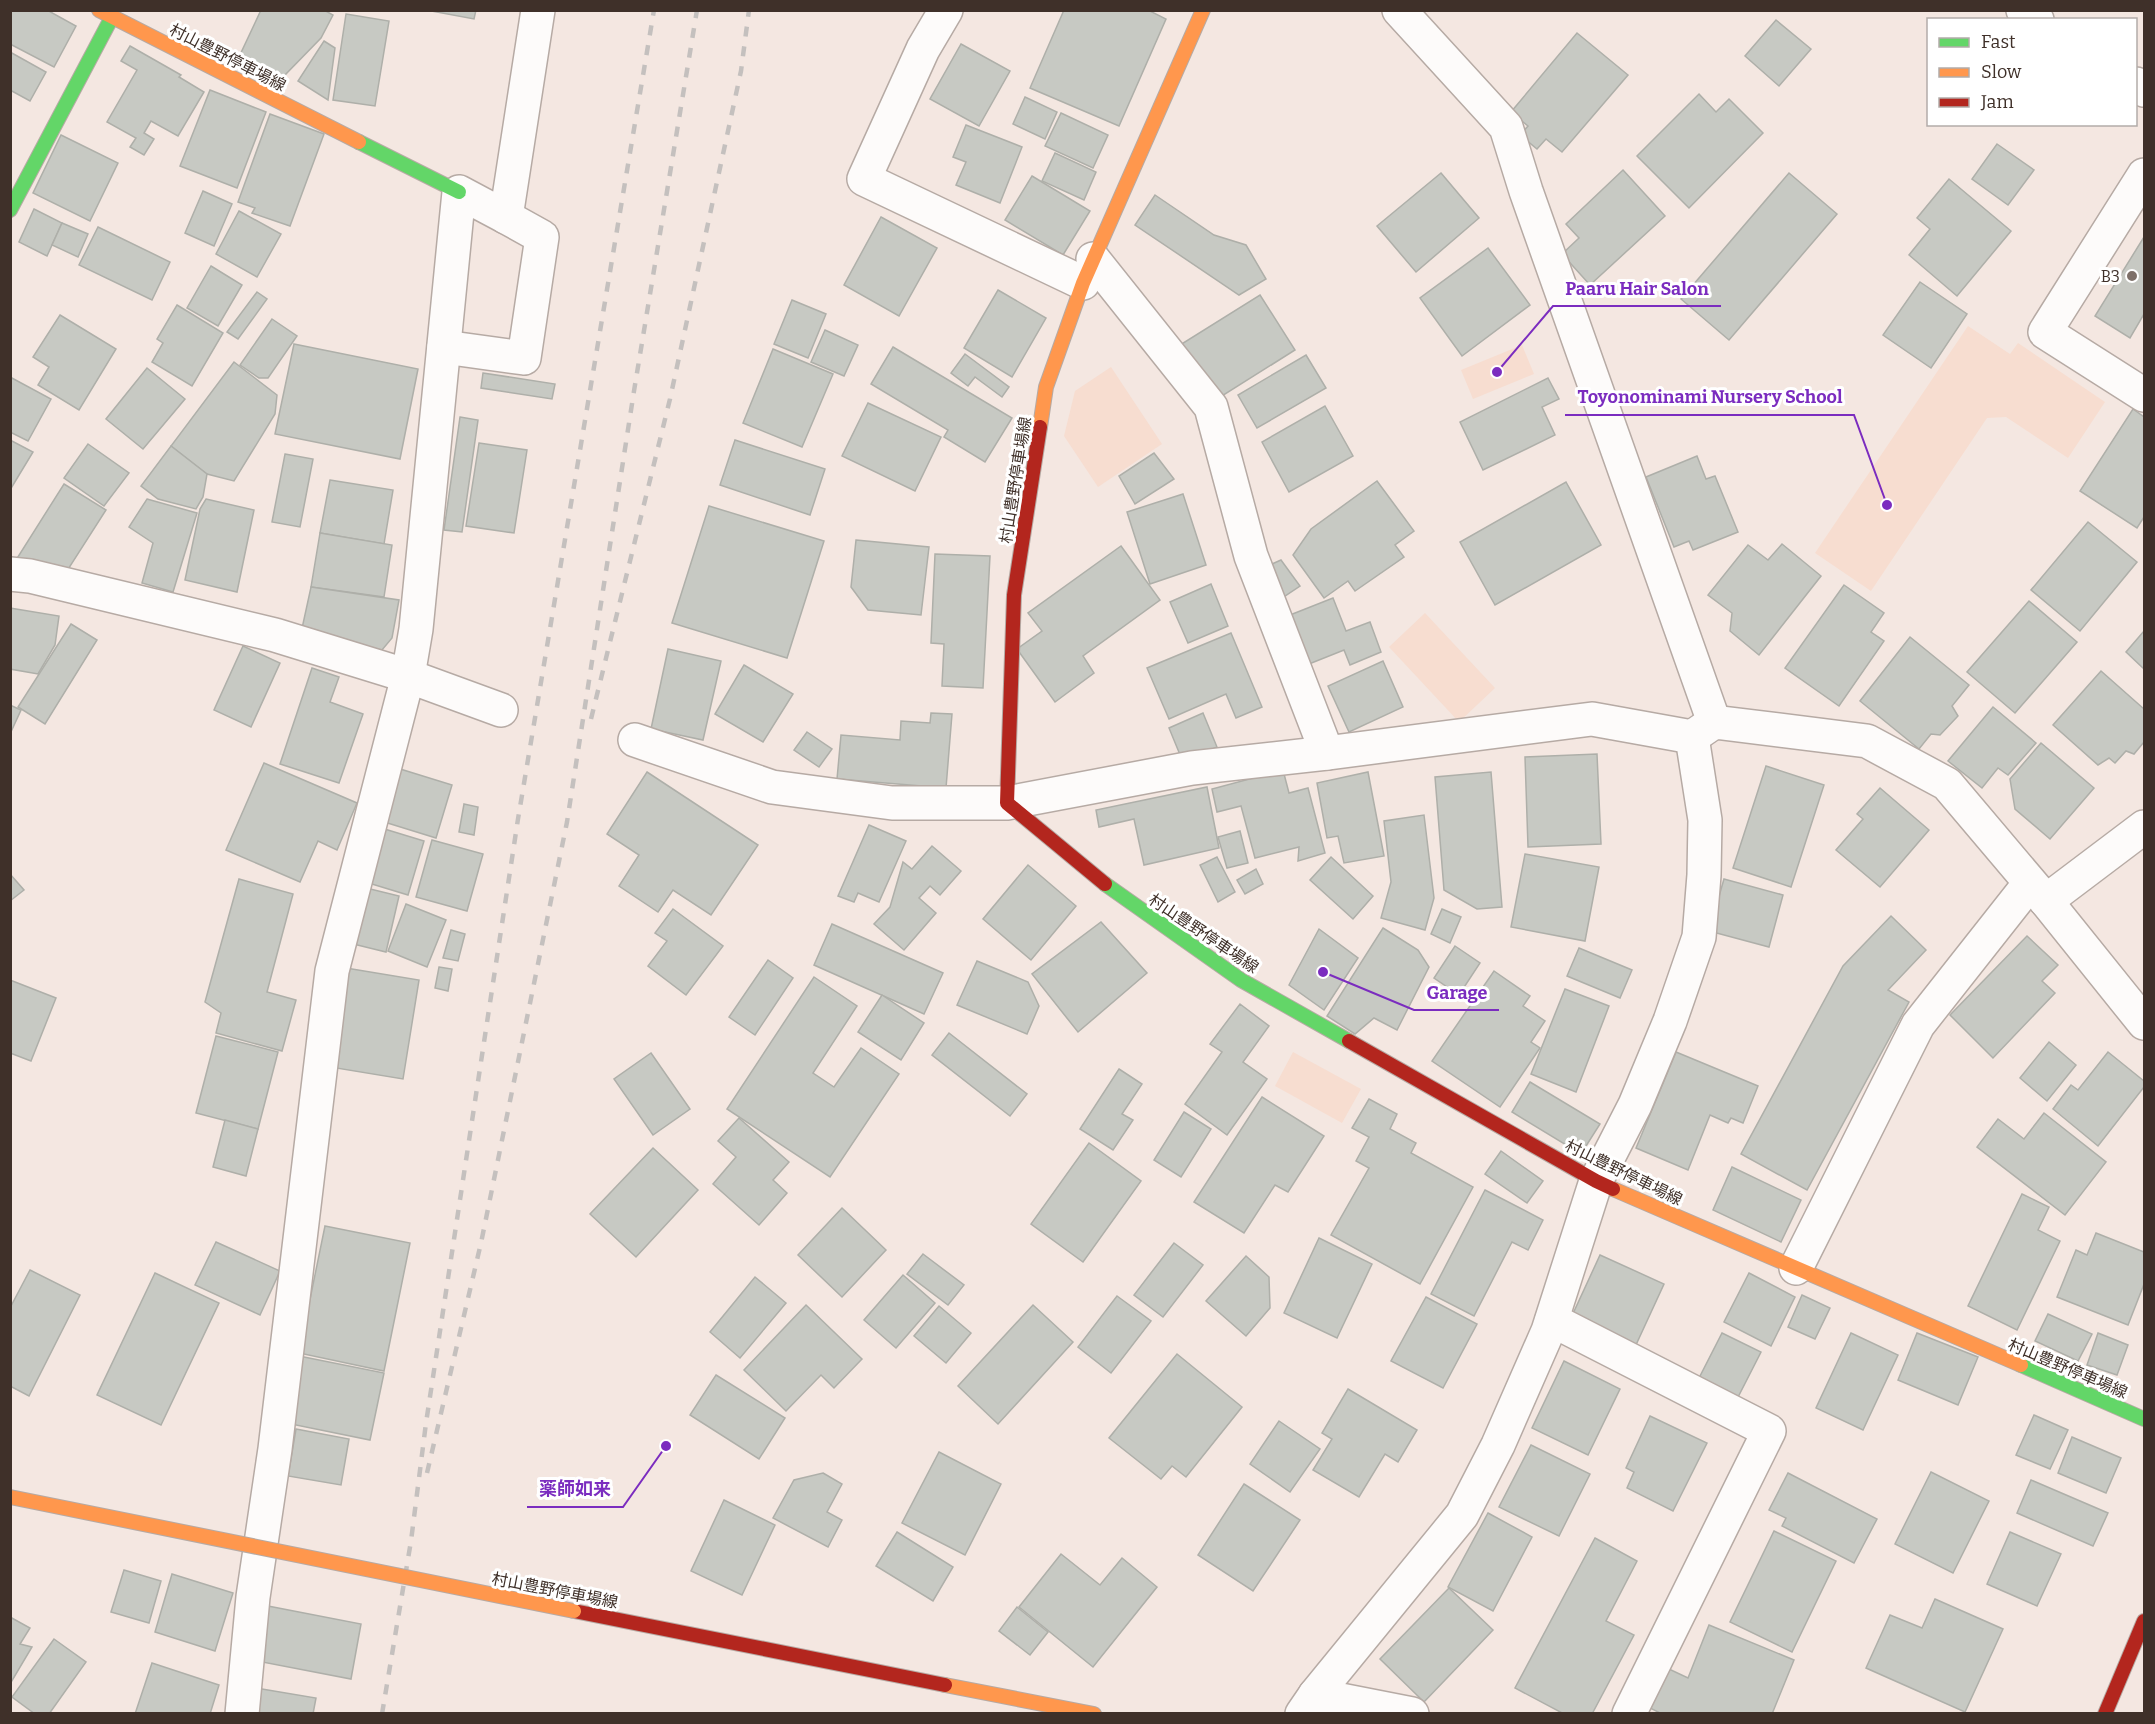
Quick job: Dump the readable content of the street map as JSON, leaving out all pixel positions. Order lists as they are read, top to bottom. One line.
{"streets":{"main road":["村山豊野停車場線"]},"places":["B3","Paaru Hair Salon","Toyonominami Nursery School","Garage","薬師如来"],"legend":["Fast","Slow","Jam"]}
